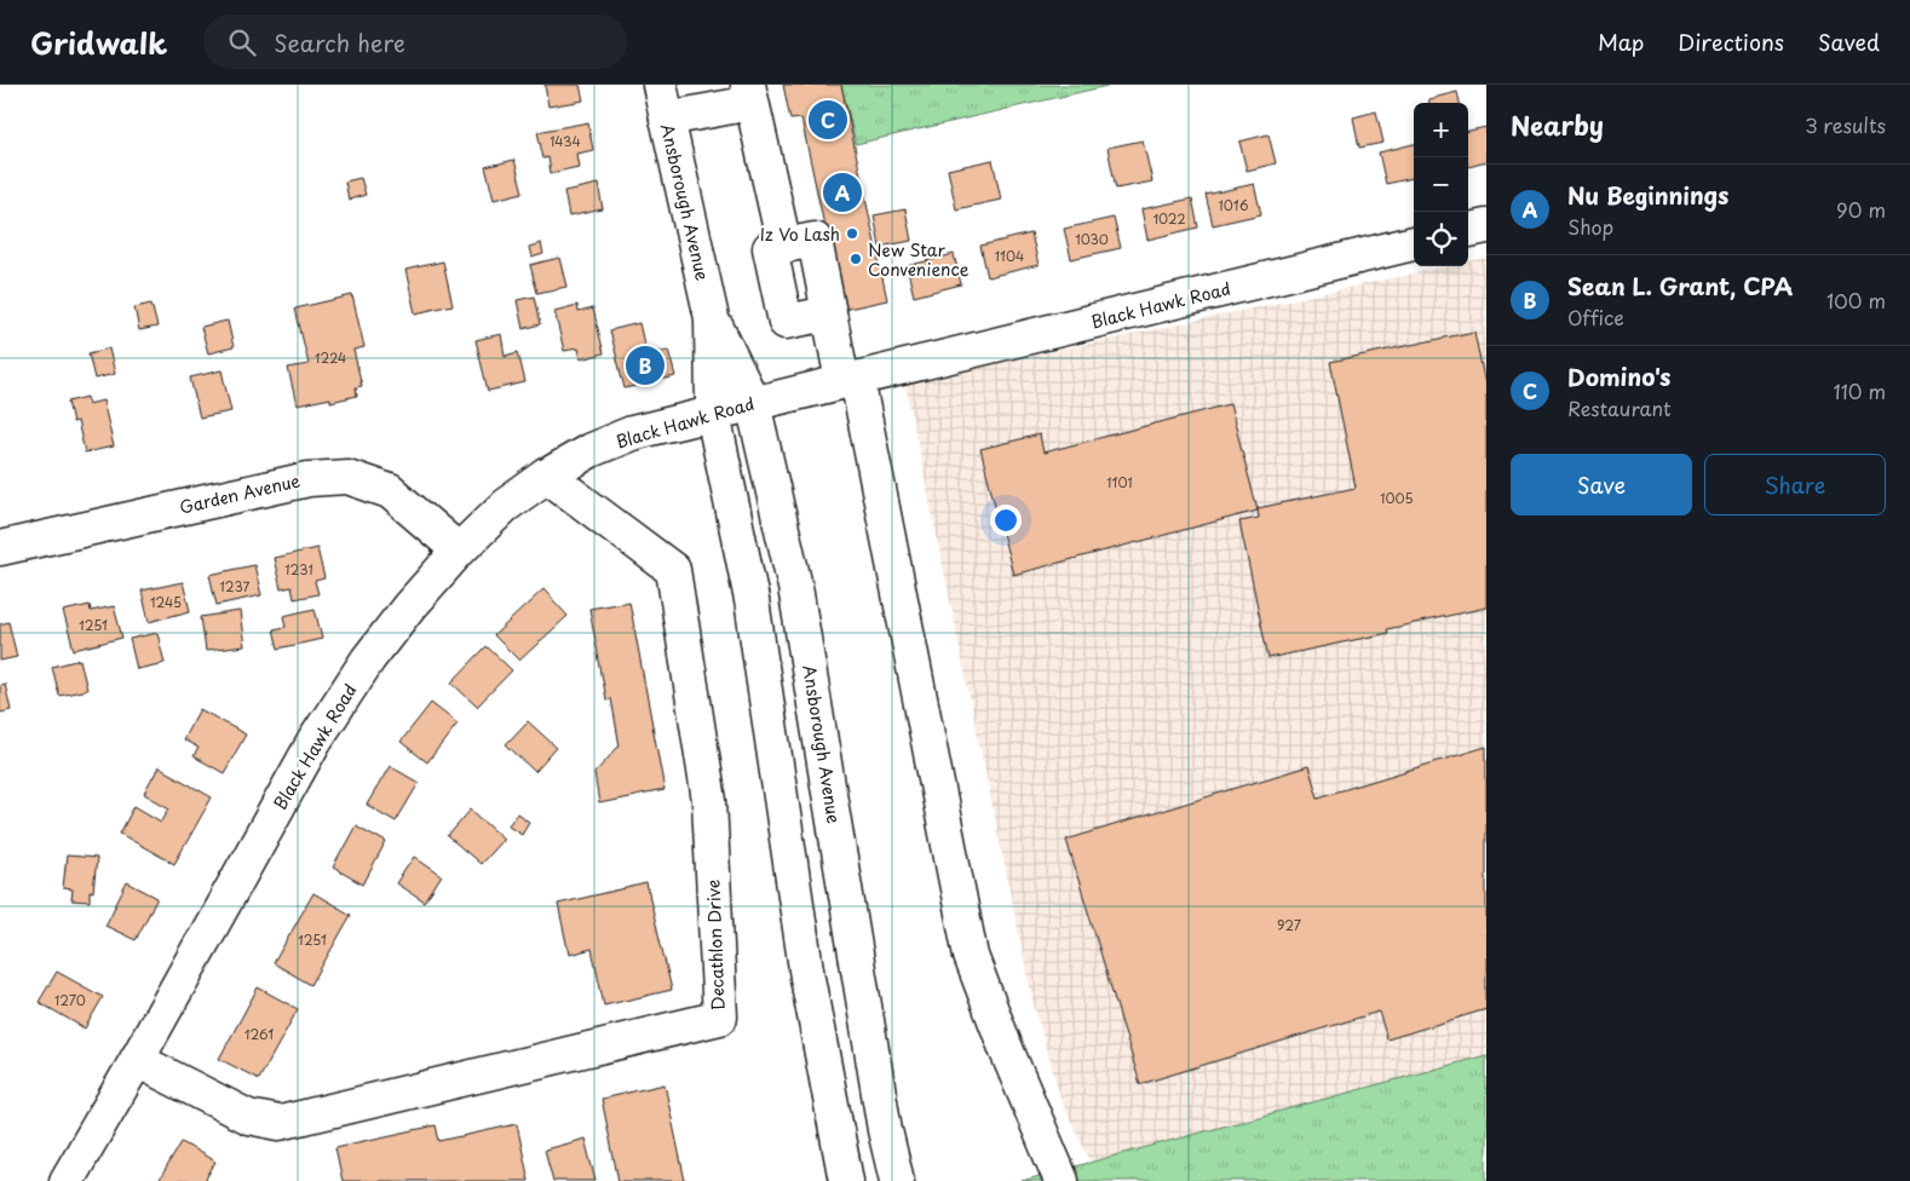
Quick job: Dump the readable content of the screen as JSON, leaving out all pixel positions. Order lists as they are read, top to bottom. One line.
{"streets":{"street":["Ansborough Avenue","Black Hawk Road","Garden Avenue","Decathlon Drive"]},"crossings":[["Ansborough Avenue","Black Hawk Road"],["Black Hawk Road","Garden Avenue"],["Black Hawk Road","Decathlon Drive"]],"places":["Iz Vo Lash","New Star Convenience"],"house_numbers":["1434","1016","1022","1030","1104","1224","1101","1005","1231","1237","1245","1251","927","1251","1270","1261"],"page":{"header":"Gridwalk","search":"Search here","nav":["Map","Directions","Saved"],"heading":["Nearby","3 results"],"pins":["C","A","B"],"map_buttons":["+","−"],"list":[{"mark":"A","name":"Nu Beginnings","note":"Shop","value":"90 m"},{"mark":"B","name":"Sean L. Grant, CPA","note":"Office","value":"100 m"},{"mark":"C","name":"Domino's","note":"Restaurant","value":"110 m"}],"buttons":["Save","Share"]}}
